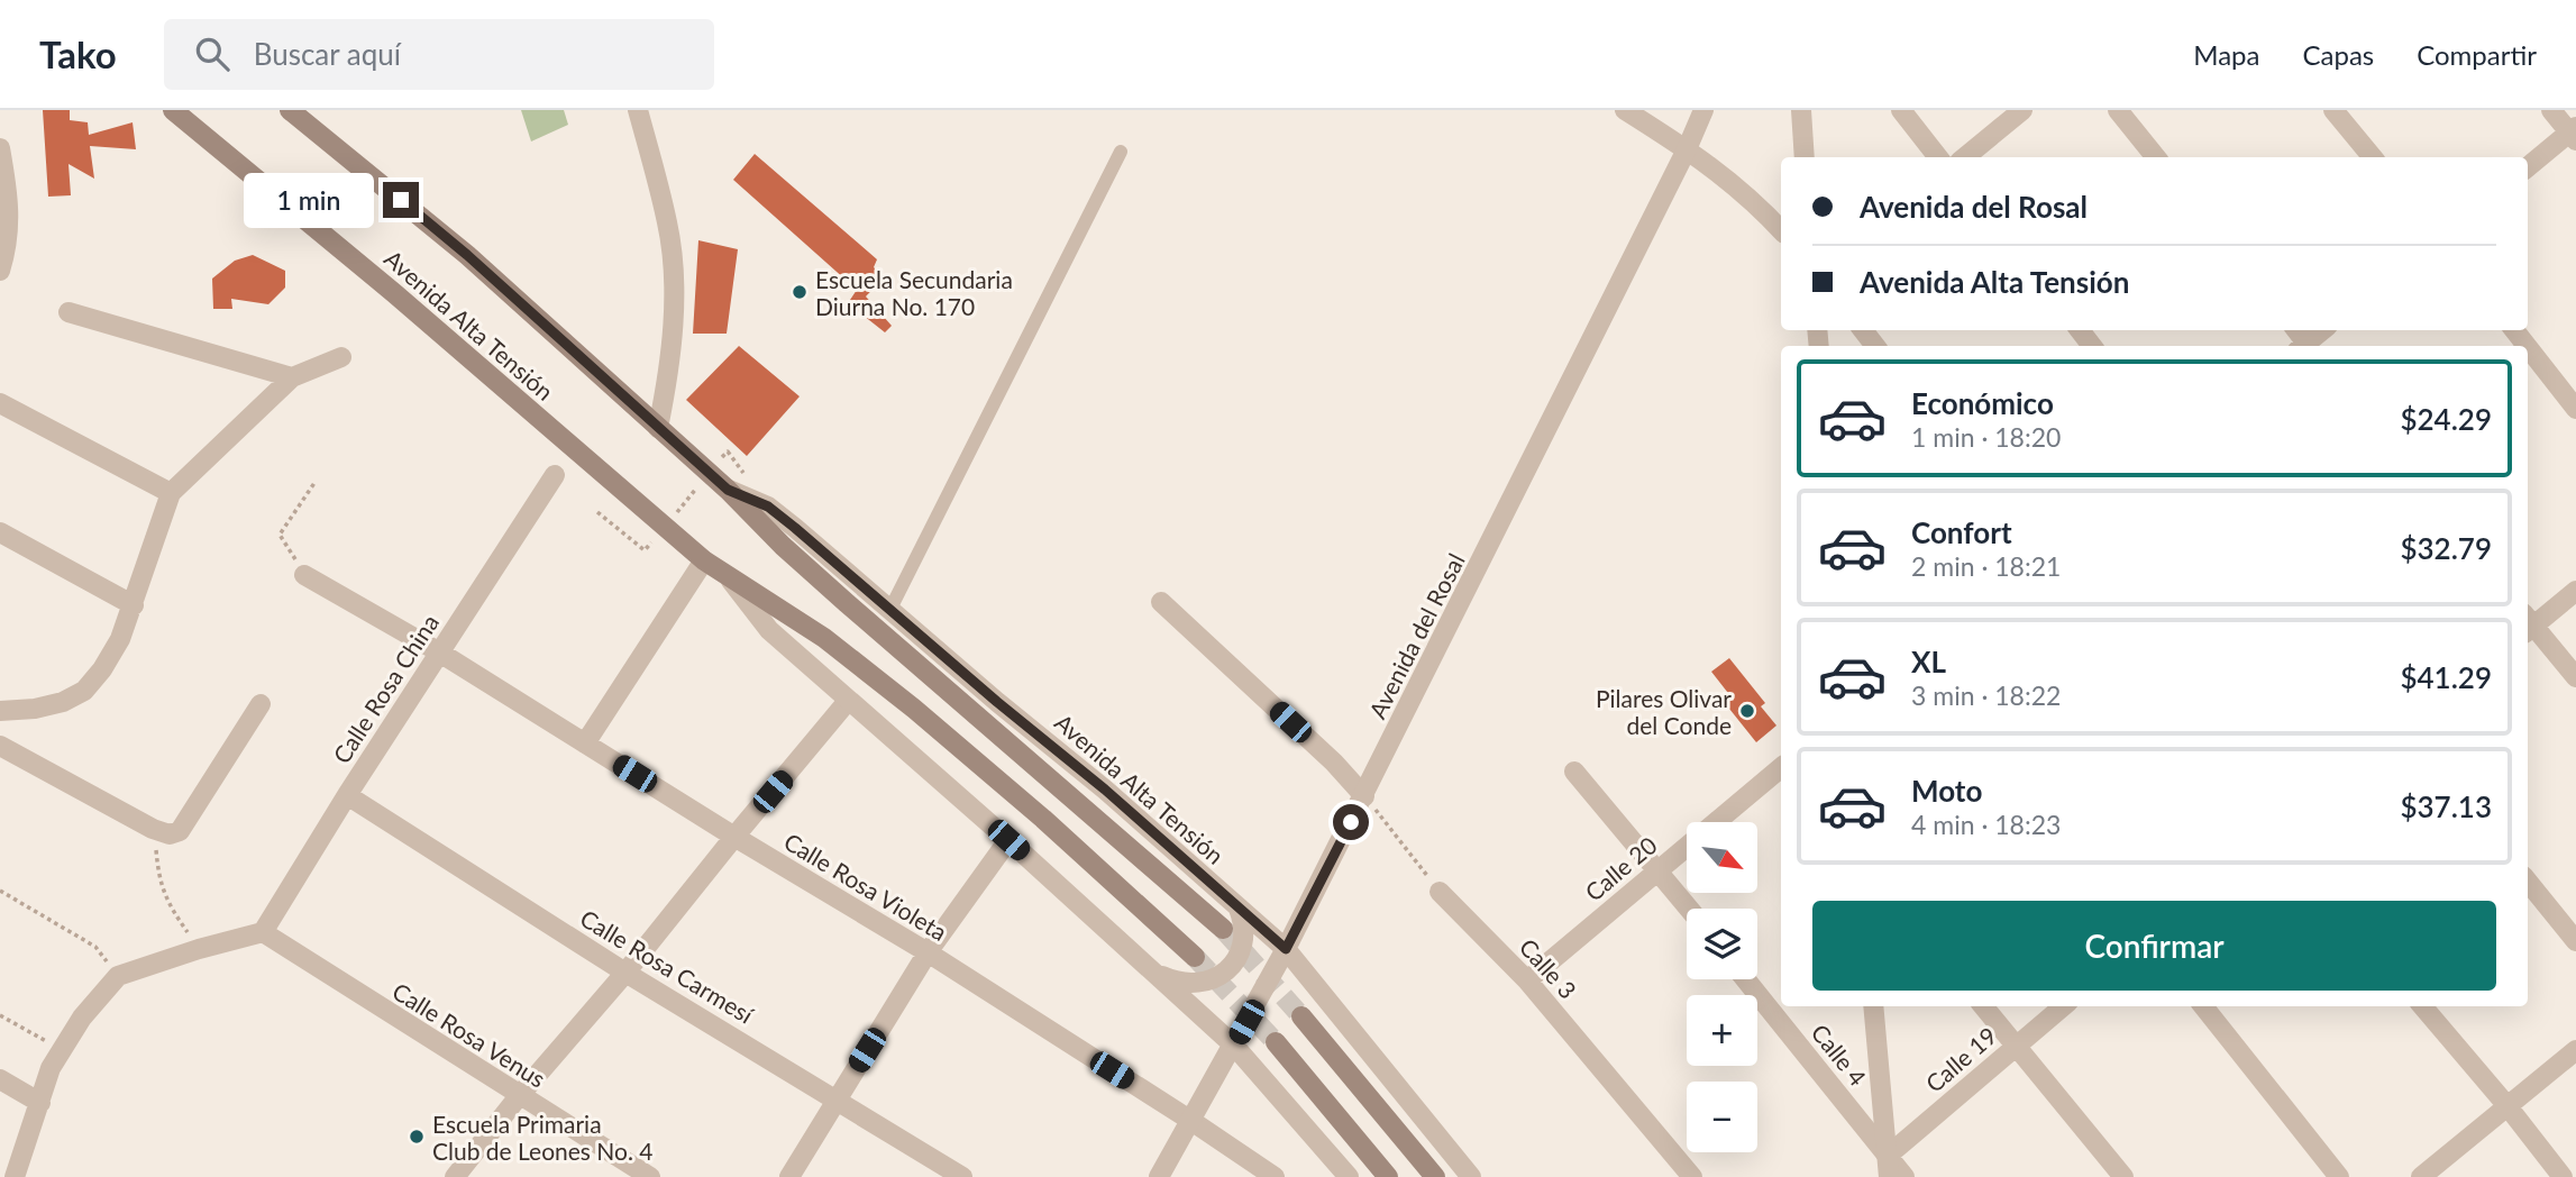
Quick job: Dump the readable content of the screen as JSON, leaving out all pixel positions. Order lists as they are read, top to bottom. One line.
{"streets":{"main road":["Avenida Alta Tensión"],"street":["Avenida del Rosal","Calle Rosa China","Calle 20","Calle Rosa Violeta","Calle Rosa Carmesí","Calle 3","Calle Rosa Venus","Calle 4","Calle 19"]},"crossings":[["Avenida Alta Tensión","Avenida del Rosal"],["Avenida del Rosal","Calle Rosa Violeta"],["Calle Rosa China","Calle Rosa Violeta"],["Calle Rosa China","Calle Rosa Carmesí"],["Calle Rosa China","Calle Rosa Venus"],["Calle 20","Calle 3"],["Calle 4","Calle 19"]],"places":["Escuela Secundaria Diurna No. 170","Pilares Olivar del Conde","Escuela Primaria Club de Leones No. 4"],"north":"bottom right","page":{"header":"Tako","search":"Buscar aquí","nav":["Mapa","Capas","Compartir"],"banner":["Avenida del Rosal","Avenida Alta Tensión"],"bubble":"1 min","list":[{"name":"Económico","note":"1 min · 18:20","value":"$24.29"},{"name":"Confort","note":"2 min · 18:21","value":"$32.79"},{"name":"XL","note":"3 min · 18:22","value":"$41.29"},{"name":"Moto","note":"4 min · 18:23","value":"$37.13"}],"map_buttons":["+","−"],"buttons":"Confirmar"}}
